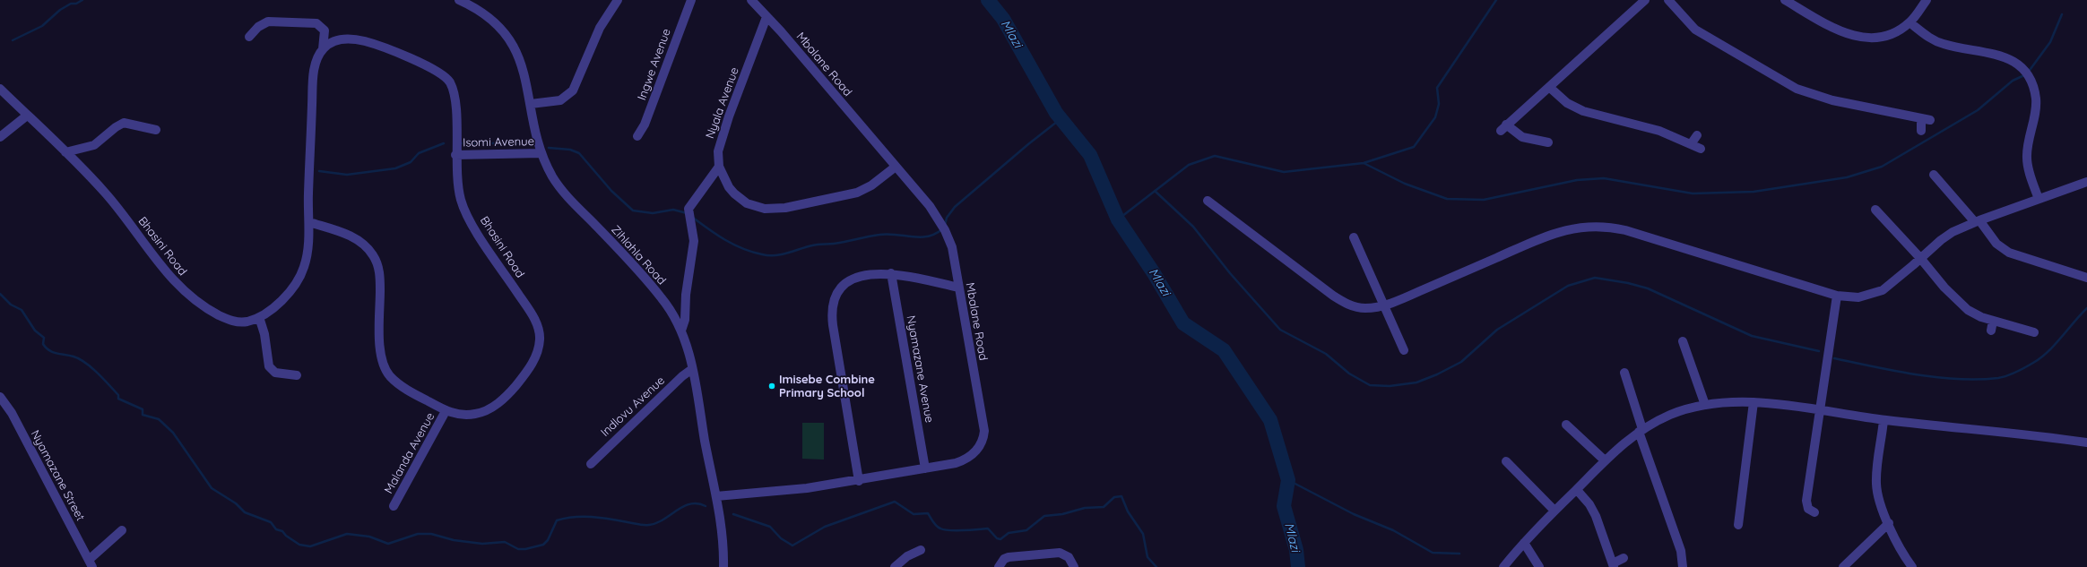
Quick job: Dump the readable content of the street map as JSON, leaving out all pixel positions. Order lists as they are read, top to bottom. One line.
{"streets":{"street":["Ingwe Avenue","Mbalane Road","Nyala Avenue","Isomi Avenue","Bhasini Road","Zihlahla Road","Nyamazane Avenue","Indlovu Avenue","Malanda Avenue","Nyamazane Street"]},"crossings":[["Mbalane Road","Nyala Avenue"],["Mbalane Road","Zihlahla Road"],["Mbalane Road","Nyamazane Avenue"],["Isomi Avenue","Bhasini Road"],["Isomi Avenue","Zihlahla Road"],["Bhasini Road","Malanda Avenue"],["Zihlahla Road","Indlovu Avenue"]],"water":["Mlazi"],"places":["Imisebe Combine Primary School"]}
